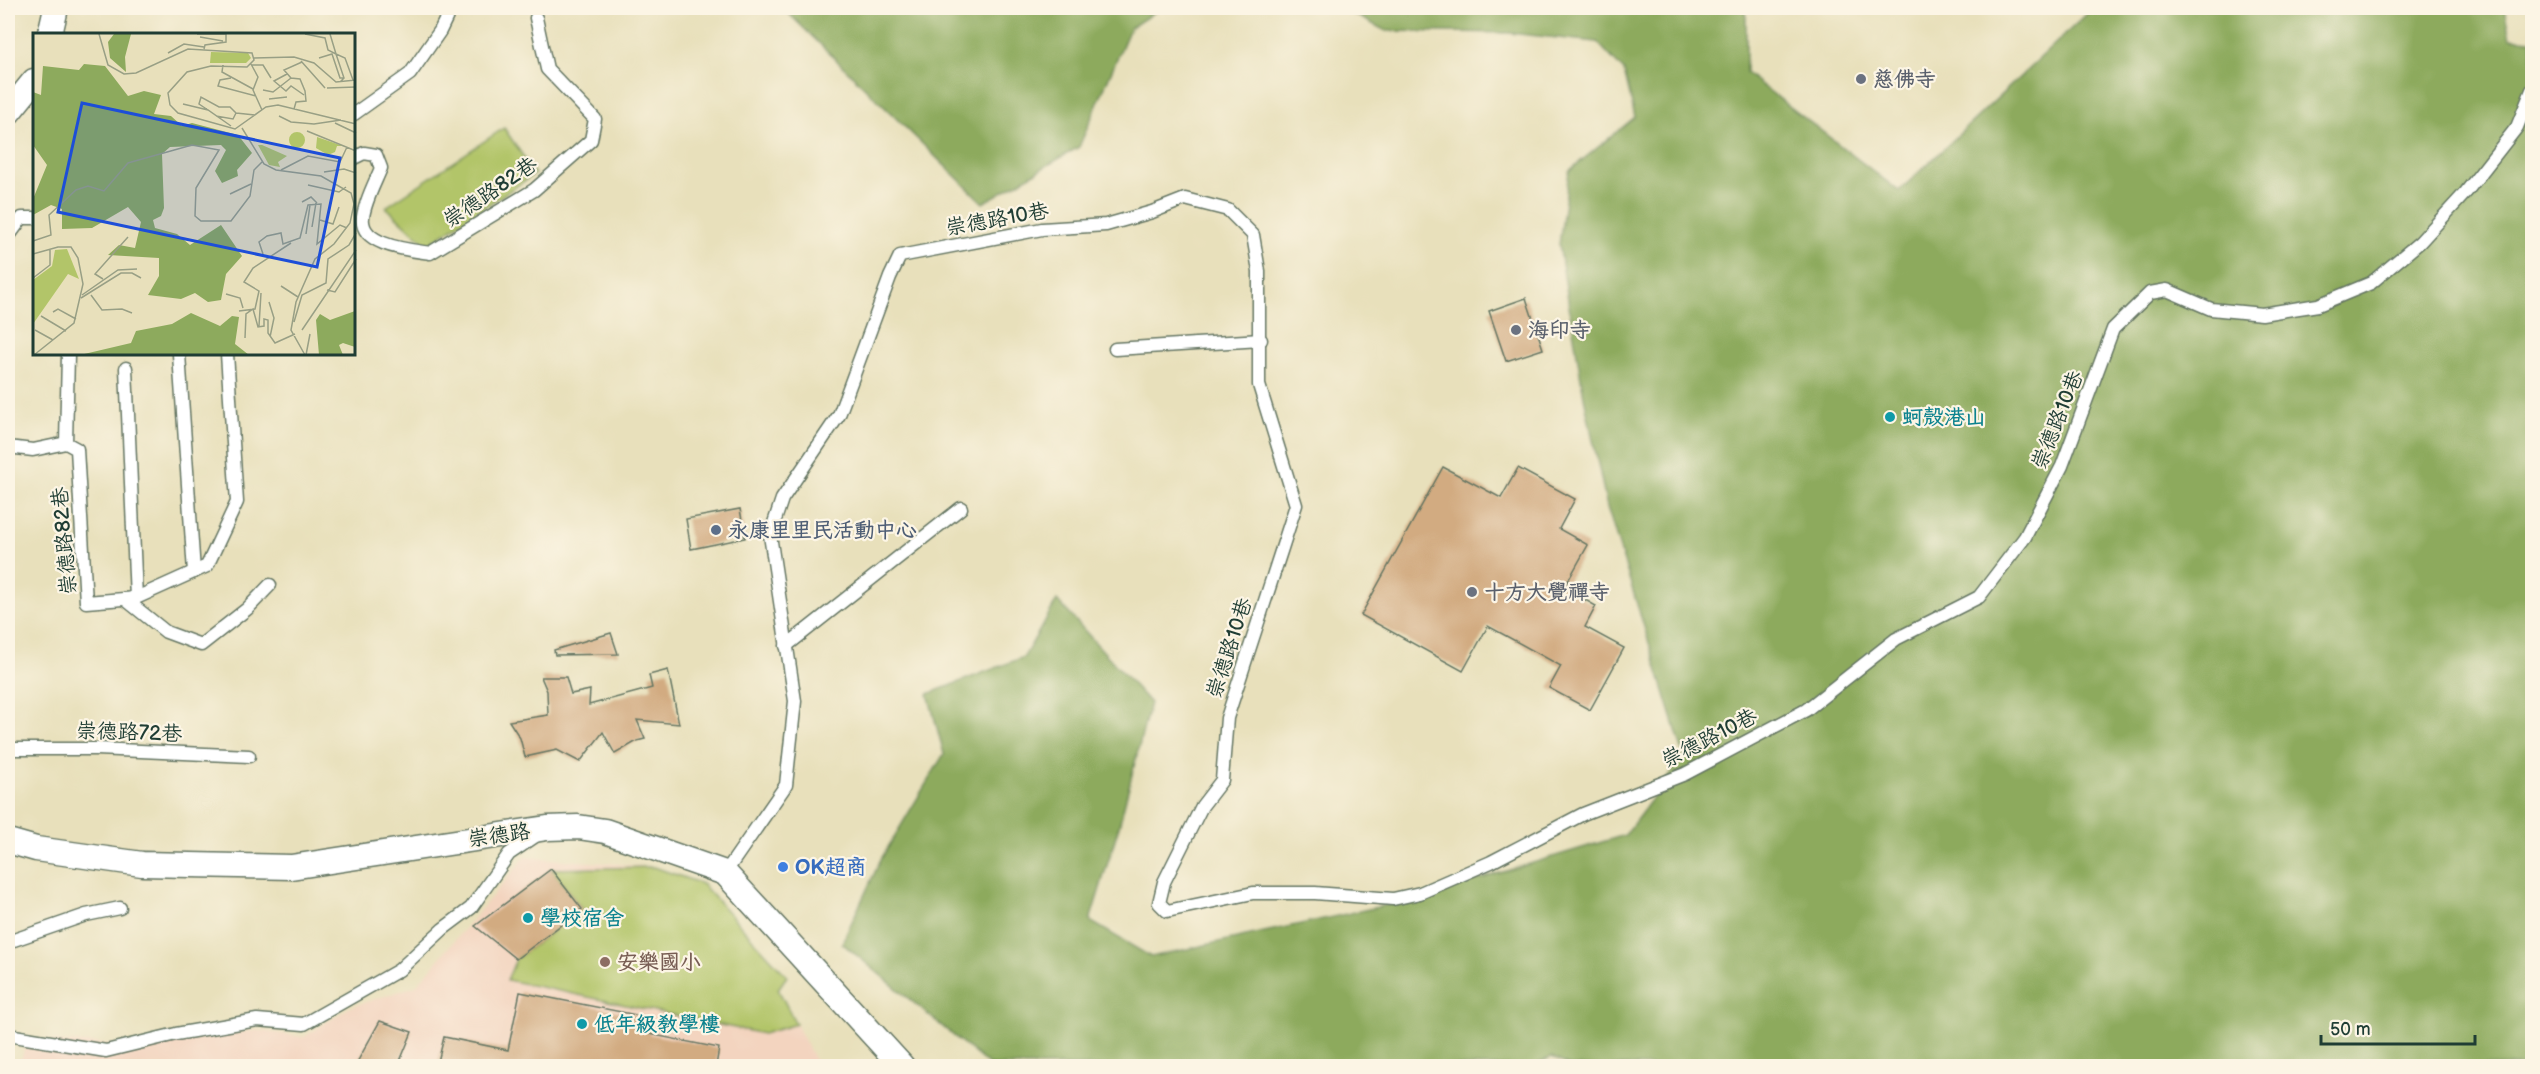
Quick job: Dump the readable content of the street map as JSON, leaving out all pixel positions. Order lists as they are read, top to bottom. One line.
{"streets":{"street":["崇德路"],"lane":["崇德路82巷","崇德路10巷","崇德路72巷"]},"crossings":[["崇德路10巷","崇德路"]],"places":["慈佛寺","海印寺","蚵殼港山","永康里里民活動中心","十方大覺禪寺","OK超商","學校宿舍","安樂國小","低年級教學樓"],"scale_bar":"50 m"}
